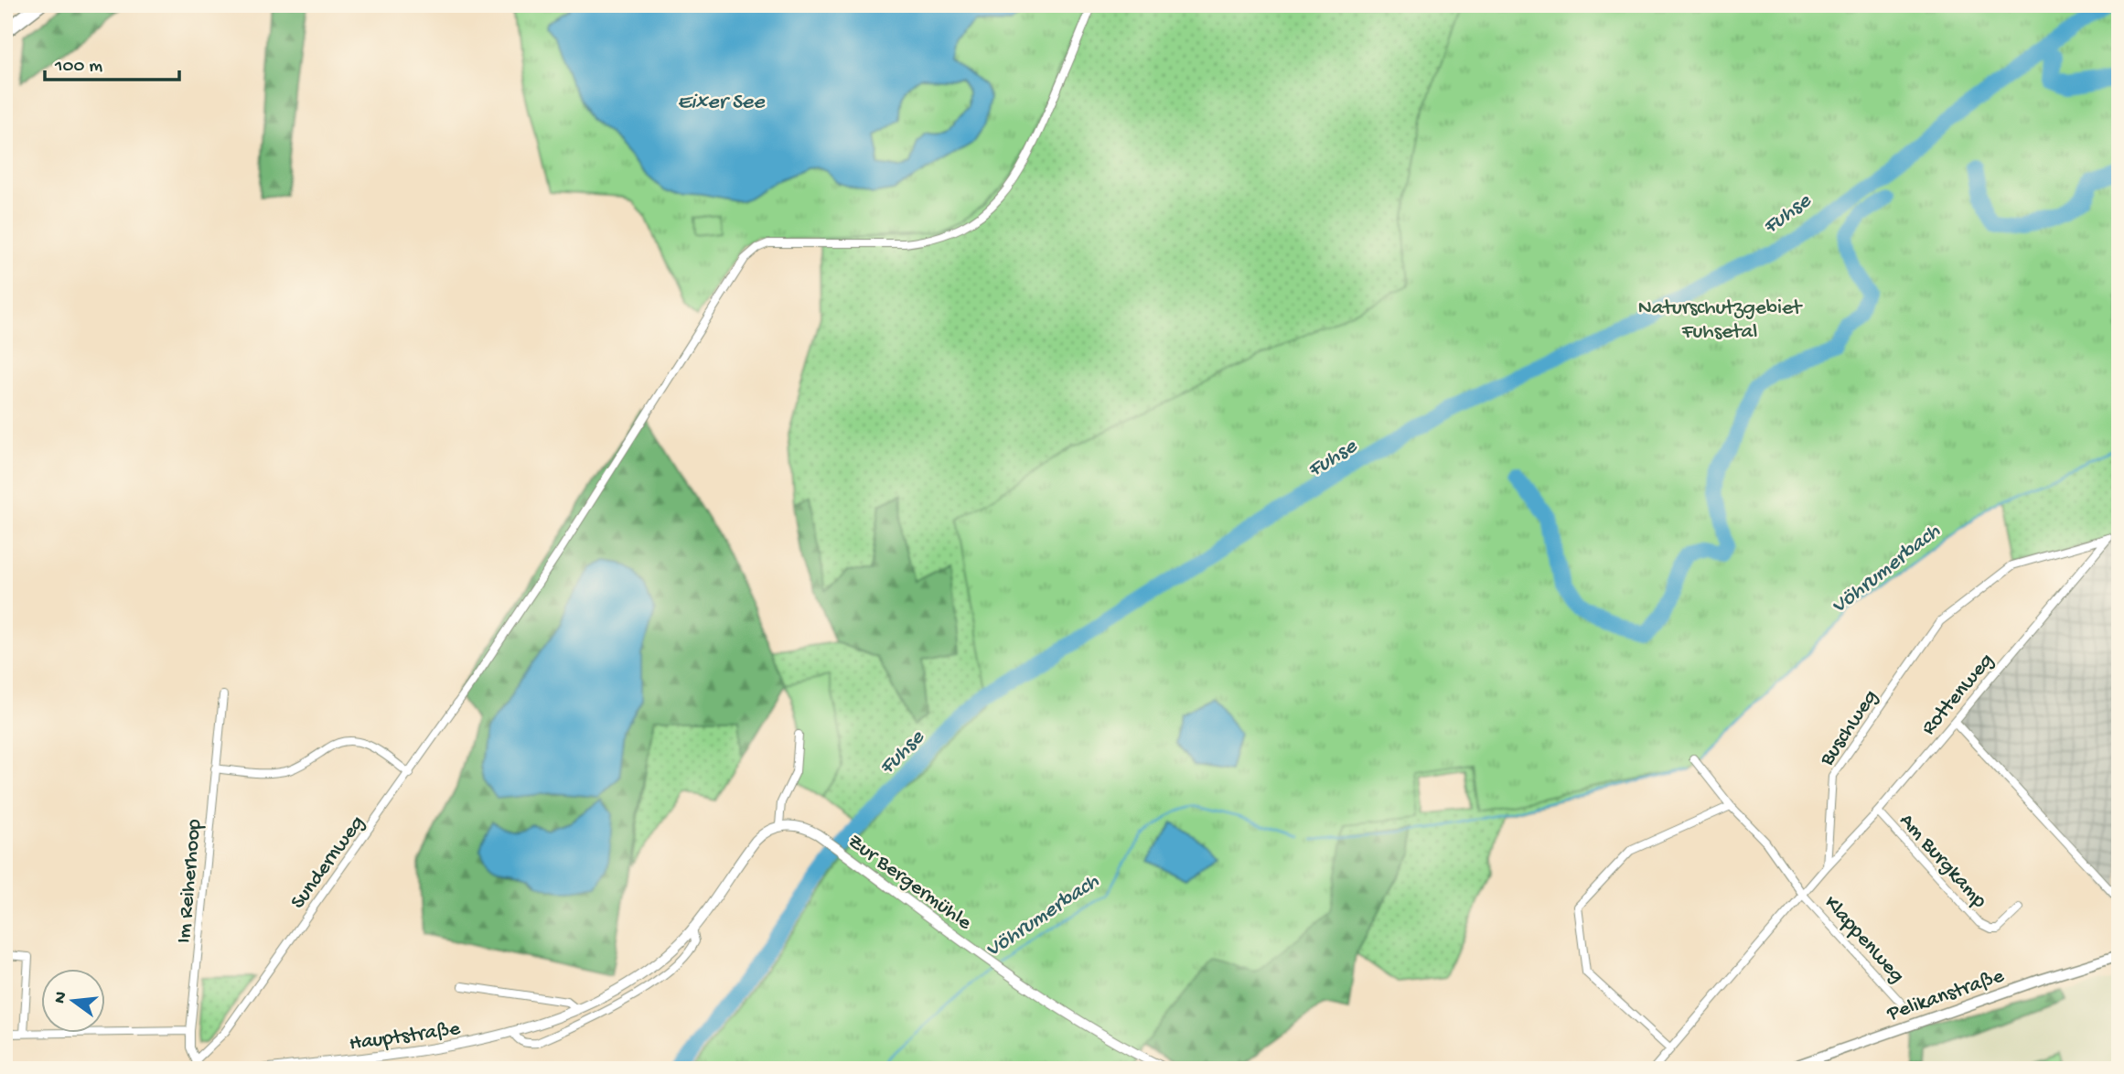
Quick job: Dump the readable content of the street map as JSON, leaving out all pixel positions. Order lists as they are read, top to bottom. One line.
{"streets":{"main road":["Pelikanstraße"],"street":["Rottenweg","Buschweg","Am Burgkamp","Sundernweg","Zur Bergermühle","Im Reiherhoop","Klappenweg","Hauptstraße"]},"crossings":[["Rottenweg","Buschweg"],["Rottenweg","Am Burgkamp"],["Sundernweg","Im Reiherhoop"],["Zur Bergermühle","Hauptstraße"]],"water":["Eixer See","Fuhse","Vöhrumerbach"],"parks":["Naturschutzgebiet Fuhsetal"],"scale_bar":"100 m","north":"left"}
